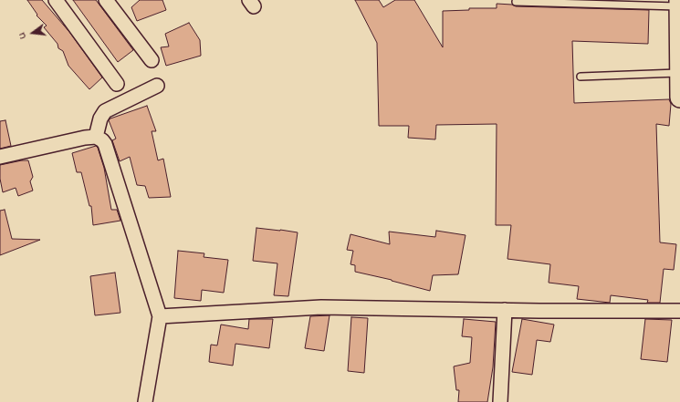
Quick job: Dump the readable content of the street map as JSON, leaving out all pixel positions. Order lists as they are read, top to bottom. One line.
{"north":"left"}
